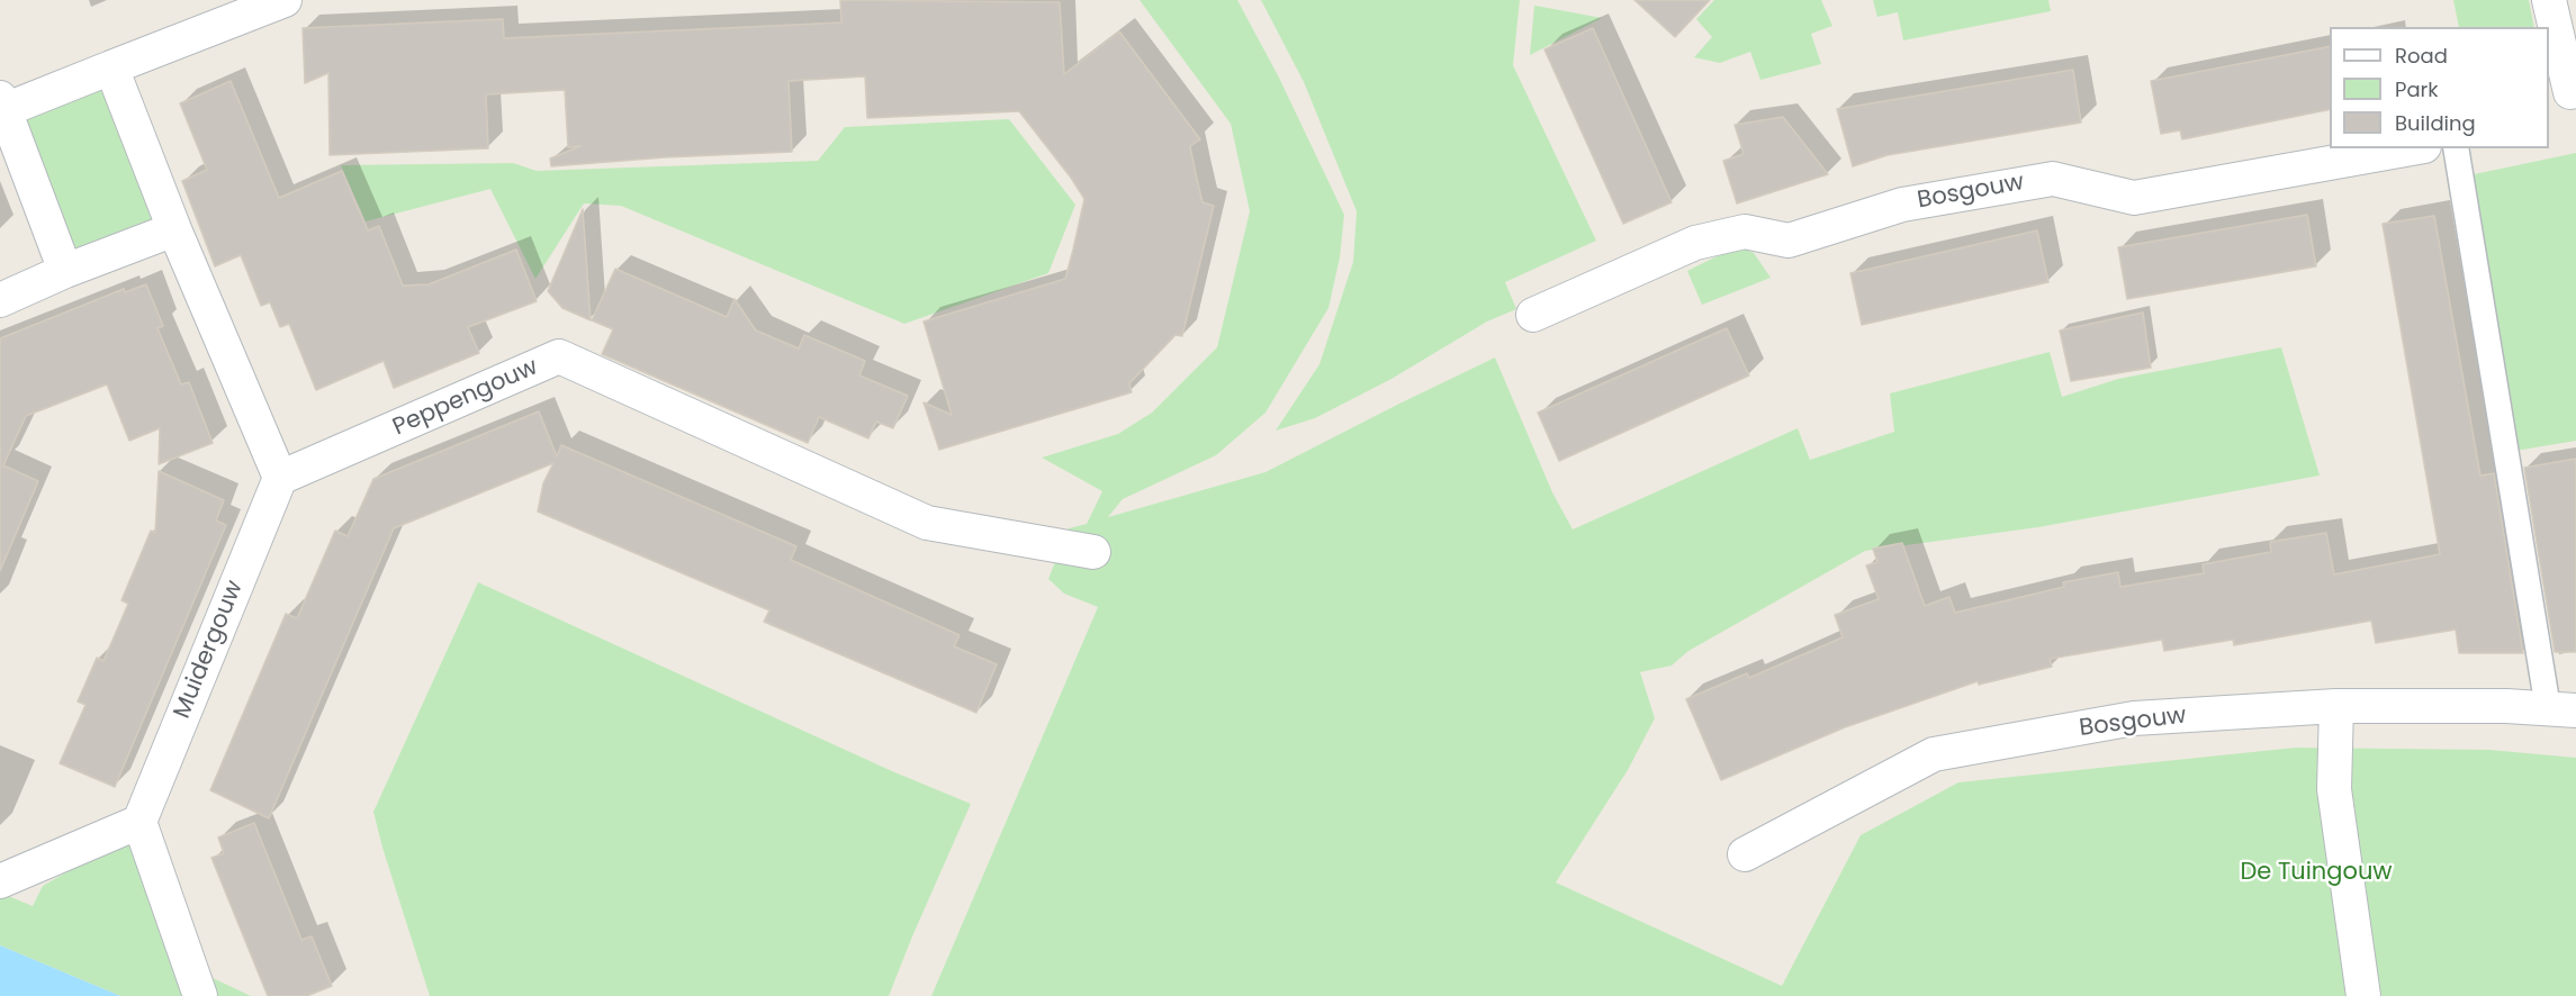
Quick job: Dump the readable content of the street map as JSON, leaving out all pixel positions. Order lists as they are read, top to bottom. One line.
{"streets":{"street":["Bosgouw","Peppengouw","Muidergouw"]},"crossings":[["Peppengouw","Muidergouw"]],"parks":["De Tuingouw"],"legend":["Road","Park","Building"]}
